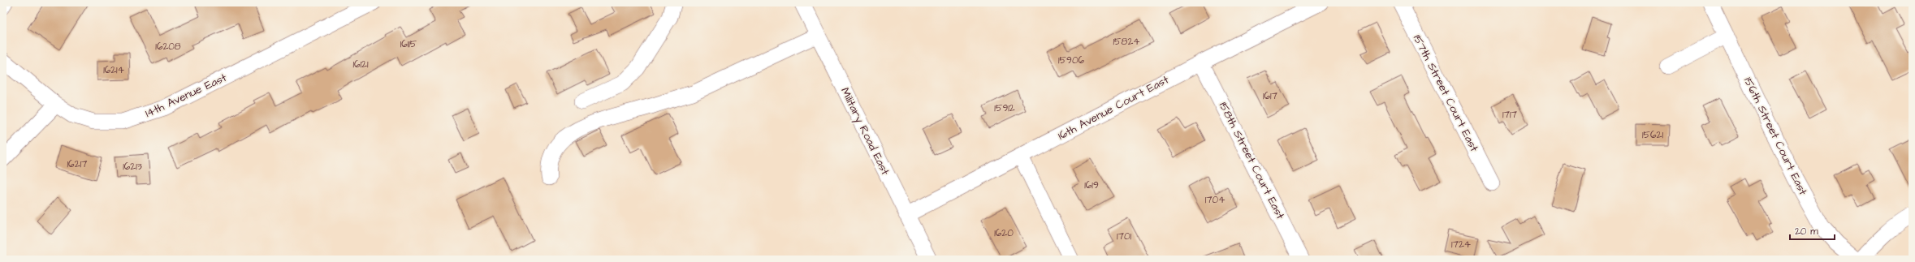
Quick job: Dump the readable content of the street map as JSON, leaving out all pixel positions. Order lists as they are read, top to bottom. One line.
{"streets":{"street":["157th Street Court East","14th Avenue East","16th Avenue Court East","Military Road East","156th Street Court East","158th Street Court East"]},"crossings":[["16th Avenue Court East","Military Road East"],["16th Avenue Court East","158th Street Court East"]],"house_numbers":["15824","16115","16208","15906","16121","16214","1617","15912","1717","15621","16217","16213","1619","1704","1620","1701","1724"],"scale_bar":"20 m"}
